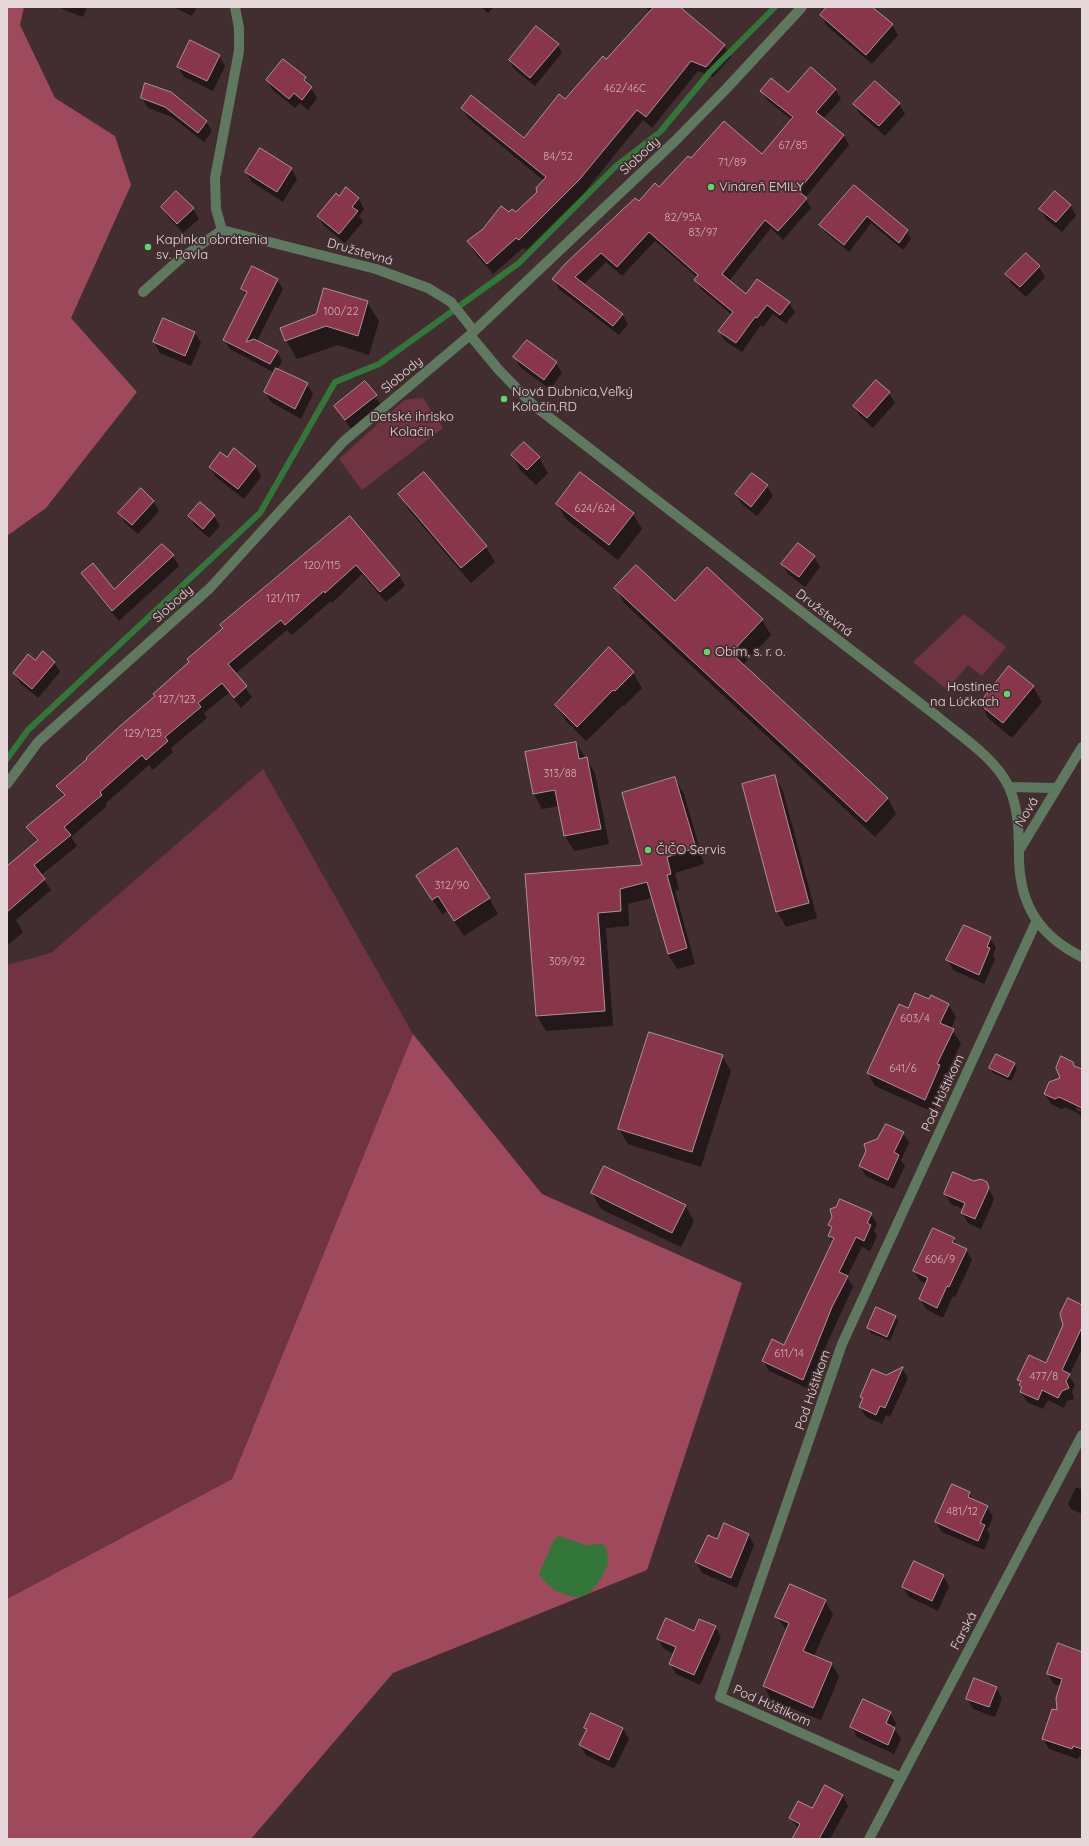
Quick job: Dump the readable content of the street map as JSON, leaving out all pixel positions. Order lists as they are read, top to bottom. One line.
{"streets":{"street":["Slobody","Družstevná","Nová","Pod Húštikom","Farská"]},"crossings":[["Slobody","Družstevná"],["Družstevná","Nová"],["Družstevná","Pod Húštikom"],["Pod Húštikom","Farská"]],"parks":["Detské ihrisko Kolačín"],"places":["Vináreň EMILY","Kaplnka obrátenia sv. Pavla","Nová Dubnica,Veľký Kolačín,RD","Obim, s. r. o.","Hostinec na Lúčkach","ČIČO Servis"],"house_numbers":["462/46C","67/85","84/52","71/89","82/95A","83/97","100/22","624/624","120/115","121/117","127/123","129/125","313/88","312/90","309/92","603/4","641/6","606/9","611/14","477/8","481/12"]}
